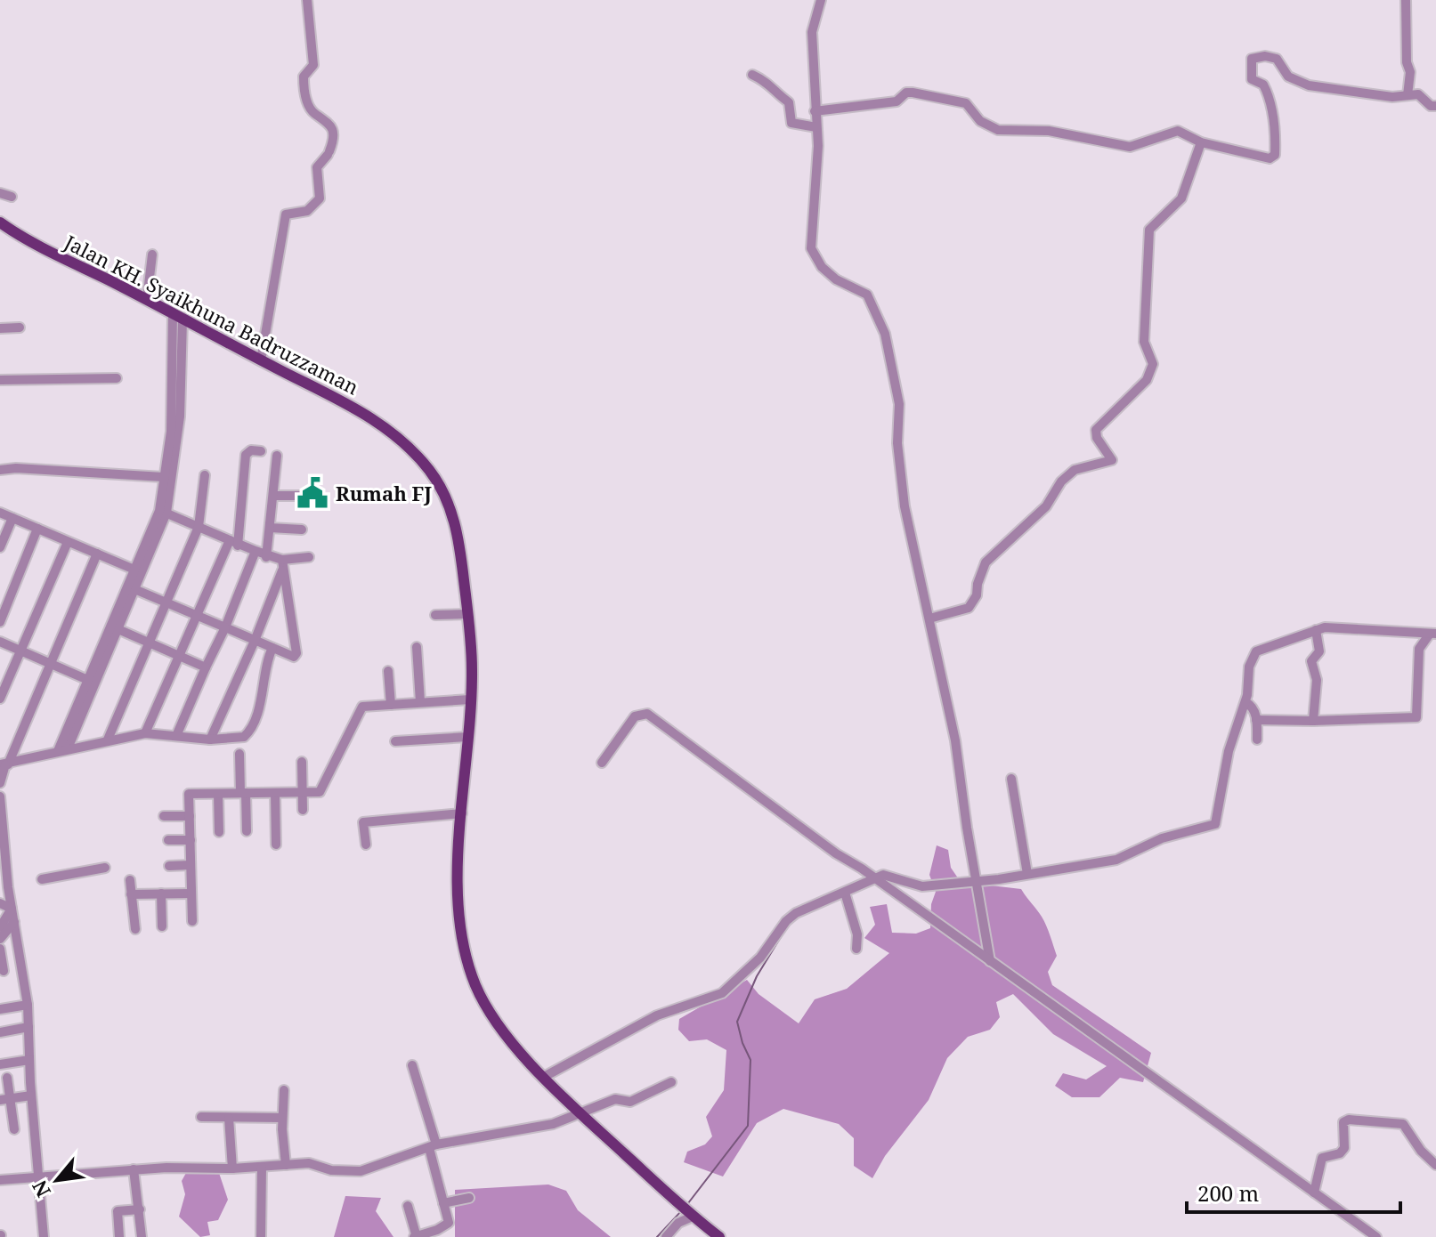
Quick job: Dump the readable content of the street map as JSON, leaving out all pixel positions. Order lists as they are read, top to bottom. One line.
{"streets":{"main road":["Jalan KH. Syaikhuna Badruzzaman"]},"places":{"public building":["Rumah FJ"]},"scale_bar":"200 m","north":"bottom left"}
